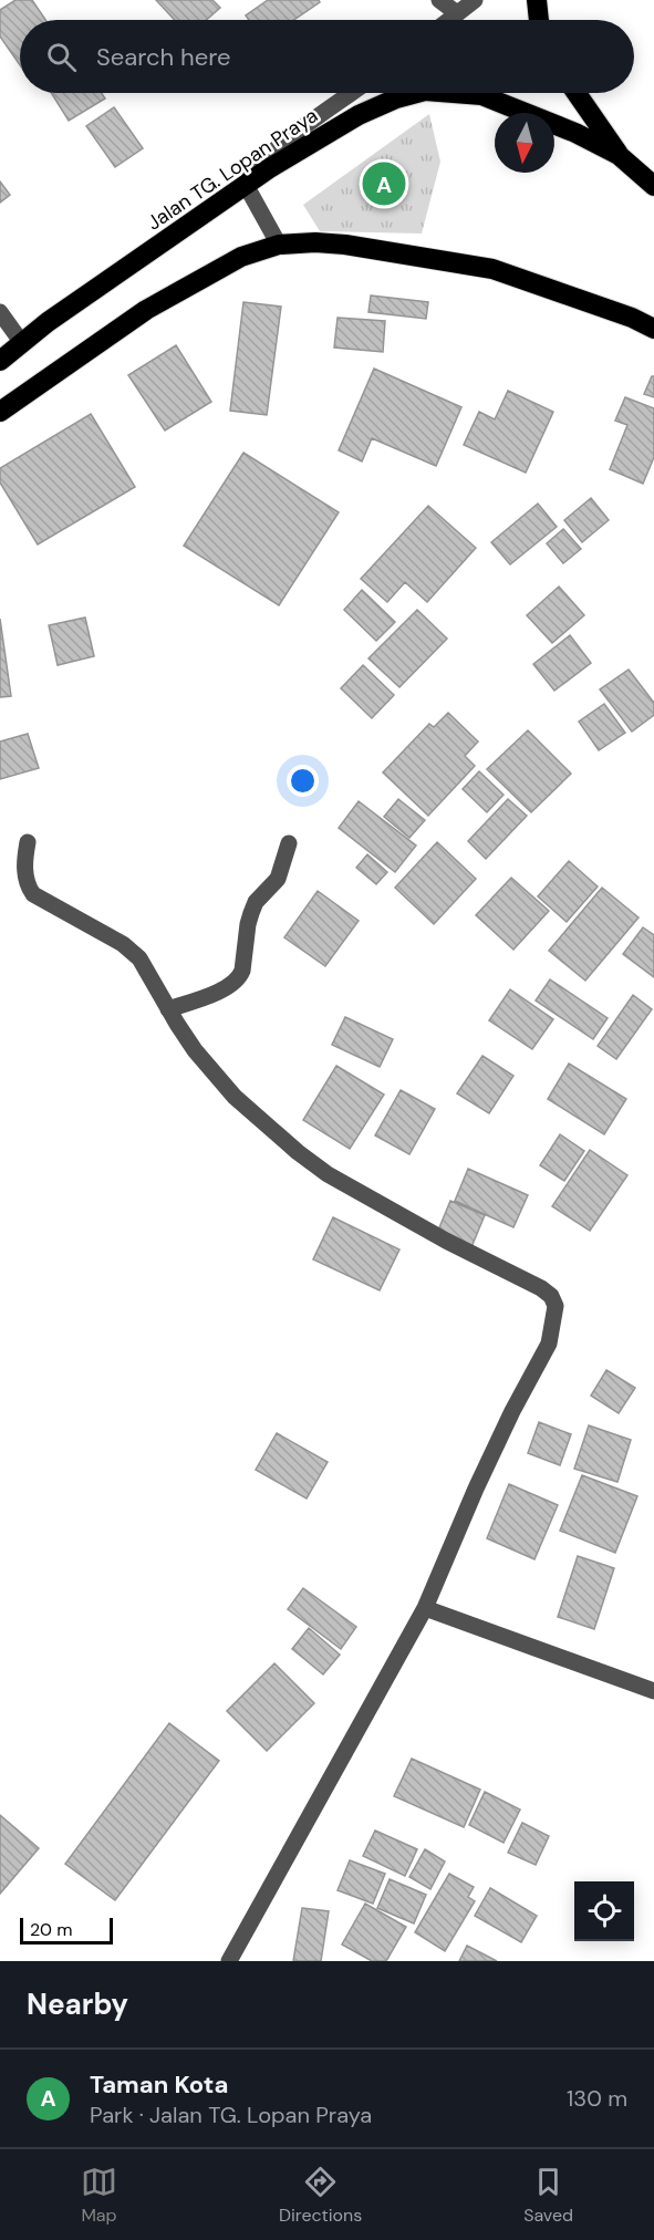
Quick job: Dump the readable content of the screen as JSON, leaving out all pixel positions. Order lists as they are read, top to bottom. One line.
{"streets":{"highway":["Jalan TG. Lopan Praya"]},"scale_bar":"20 m","north":"bottom","page":{"search":"Search here","pins":"A","scale":"20 m","heading":"Nearby","list":[{"mark":"A","name":"Taman Kota","note":"Park · Jalan TG. Lopan Praya","value":"130 m"}],"nav":["Map","Directions","Saved"]}}
